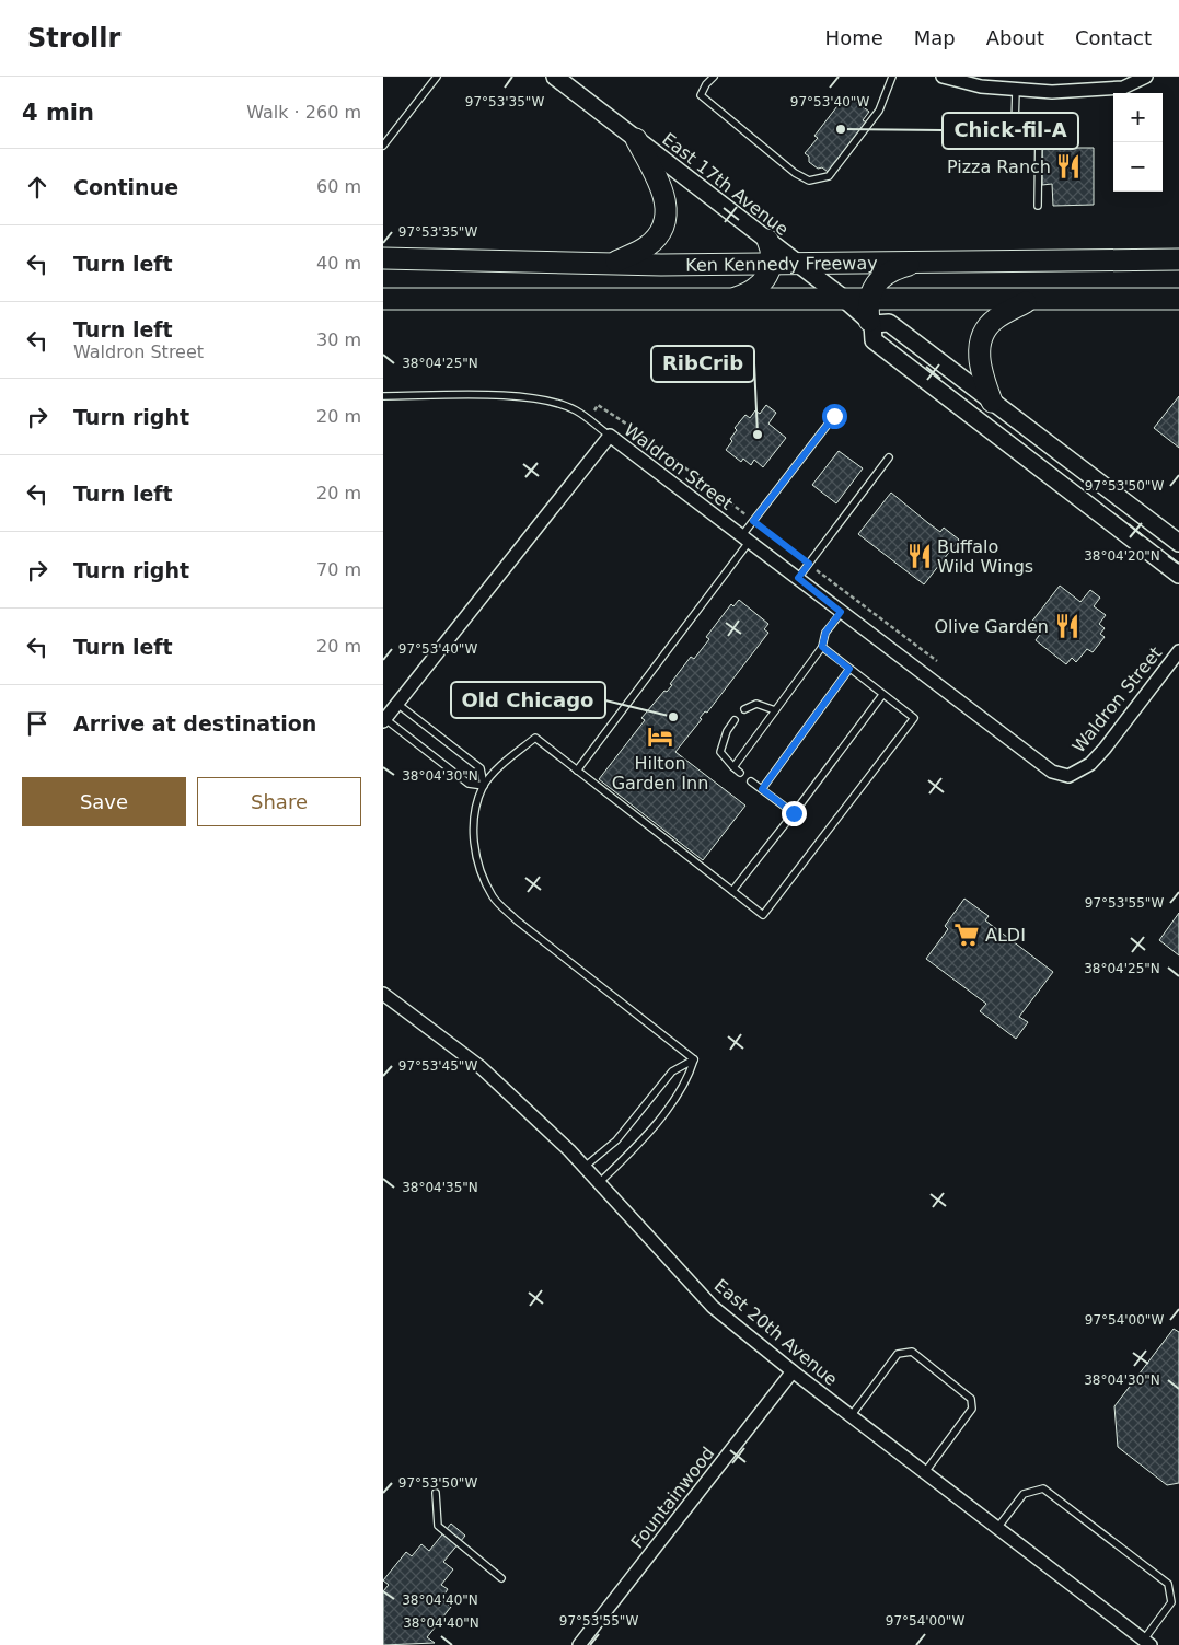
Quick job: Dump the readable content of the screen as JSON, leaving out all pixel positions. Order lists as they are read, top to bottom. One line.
{"streets":{"highway":["Ken Kennedy Freeway"],"street":["East 17th Avenue","Waldron Street","East 20th Avenue","Fountainwood"]},"crossings":[["East 17th Avenue","Ken Kennedy Freeway"],["East 20th Avenue","Fountainwood"]],"places":{"other":["Chick-fil-A","RibCrib","Old Chicago"],"restaurant":["Pizza Ranch","Buffalo Wild Wings","Olive Garden"],"hotel":["Hilton Garden Inn"],"supermarket":["ALDI"]},"page":{"header":"Strollr","nav":["Home","Map","About","Contact"],"heading":["4 min","Walk · 260 m"],"map_buttons":["+","−"],"list":[["Continue","60 m"],["Turn left","40 m"],["Turn left","Waldron Street","30 m"],["Turn right","20 m"],["Turn left","20 m"],["Turn right","70 m"],["Turn left","20 m"],"Arrive at destination"],"buttons":["Save","Share"]},"coordinates":["97°53'35\"W","97°53'40\"W","38°04'25\"N","97°53'50\"W","38°04'20\"N","38°04'30\"N","97°53'55\"W","97°53'45\"W","38°04'35\"N","97°54'00\"W","38°04'40\"N"]}
